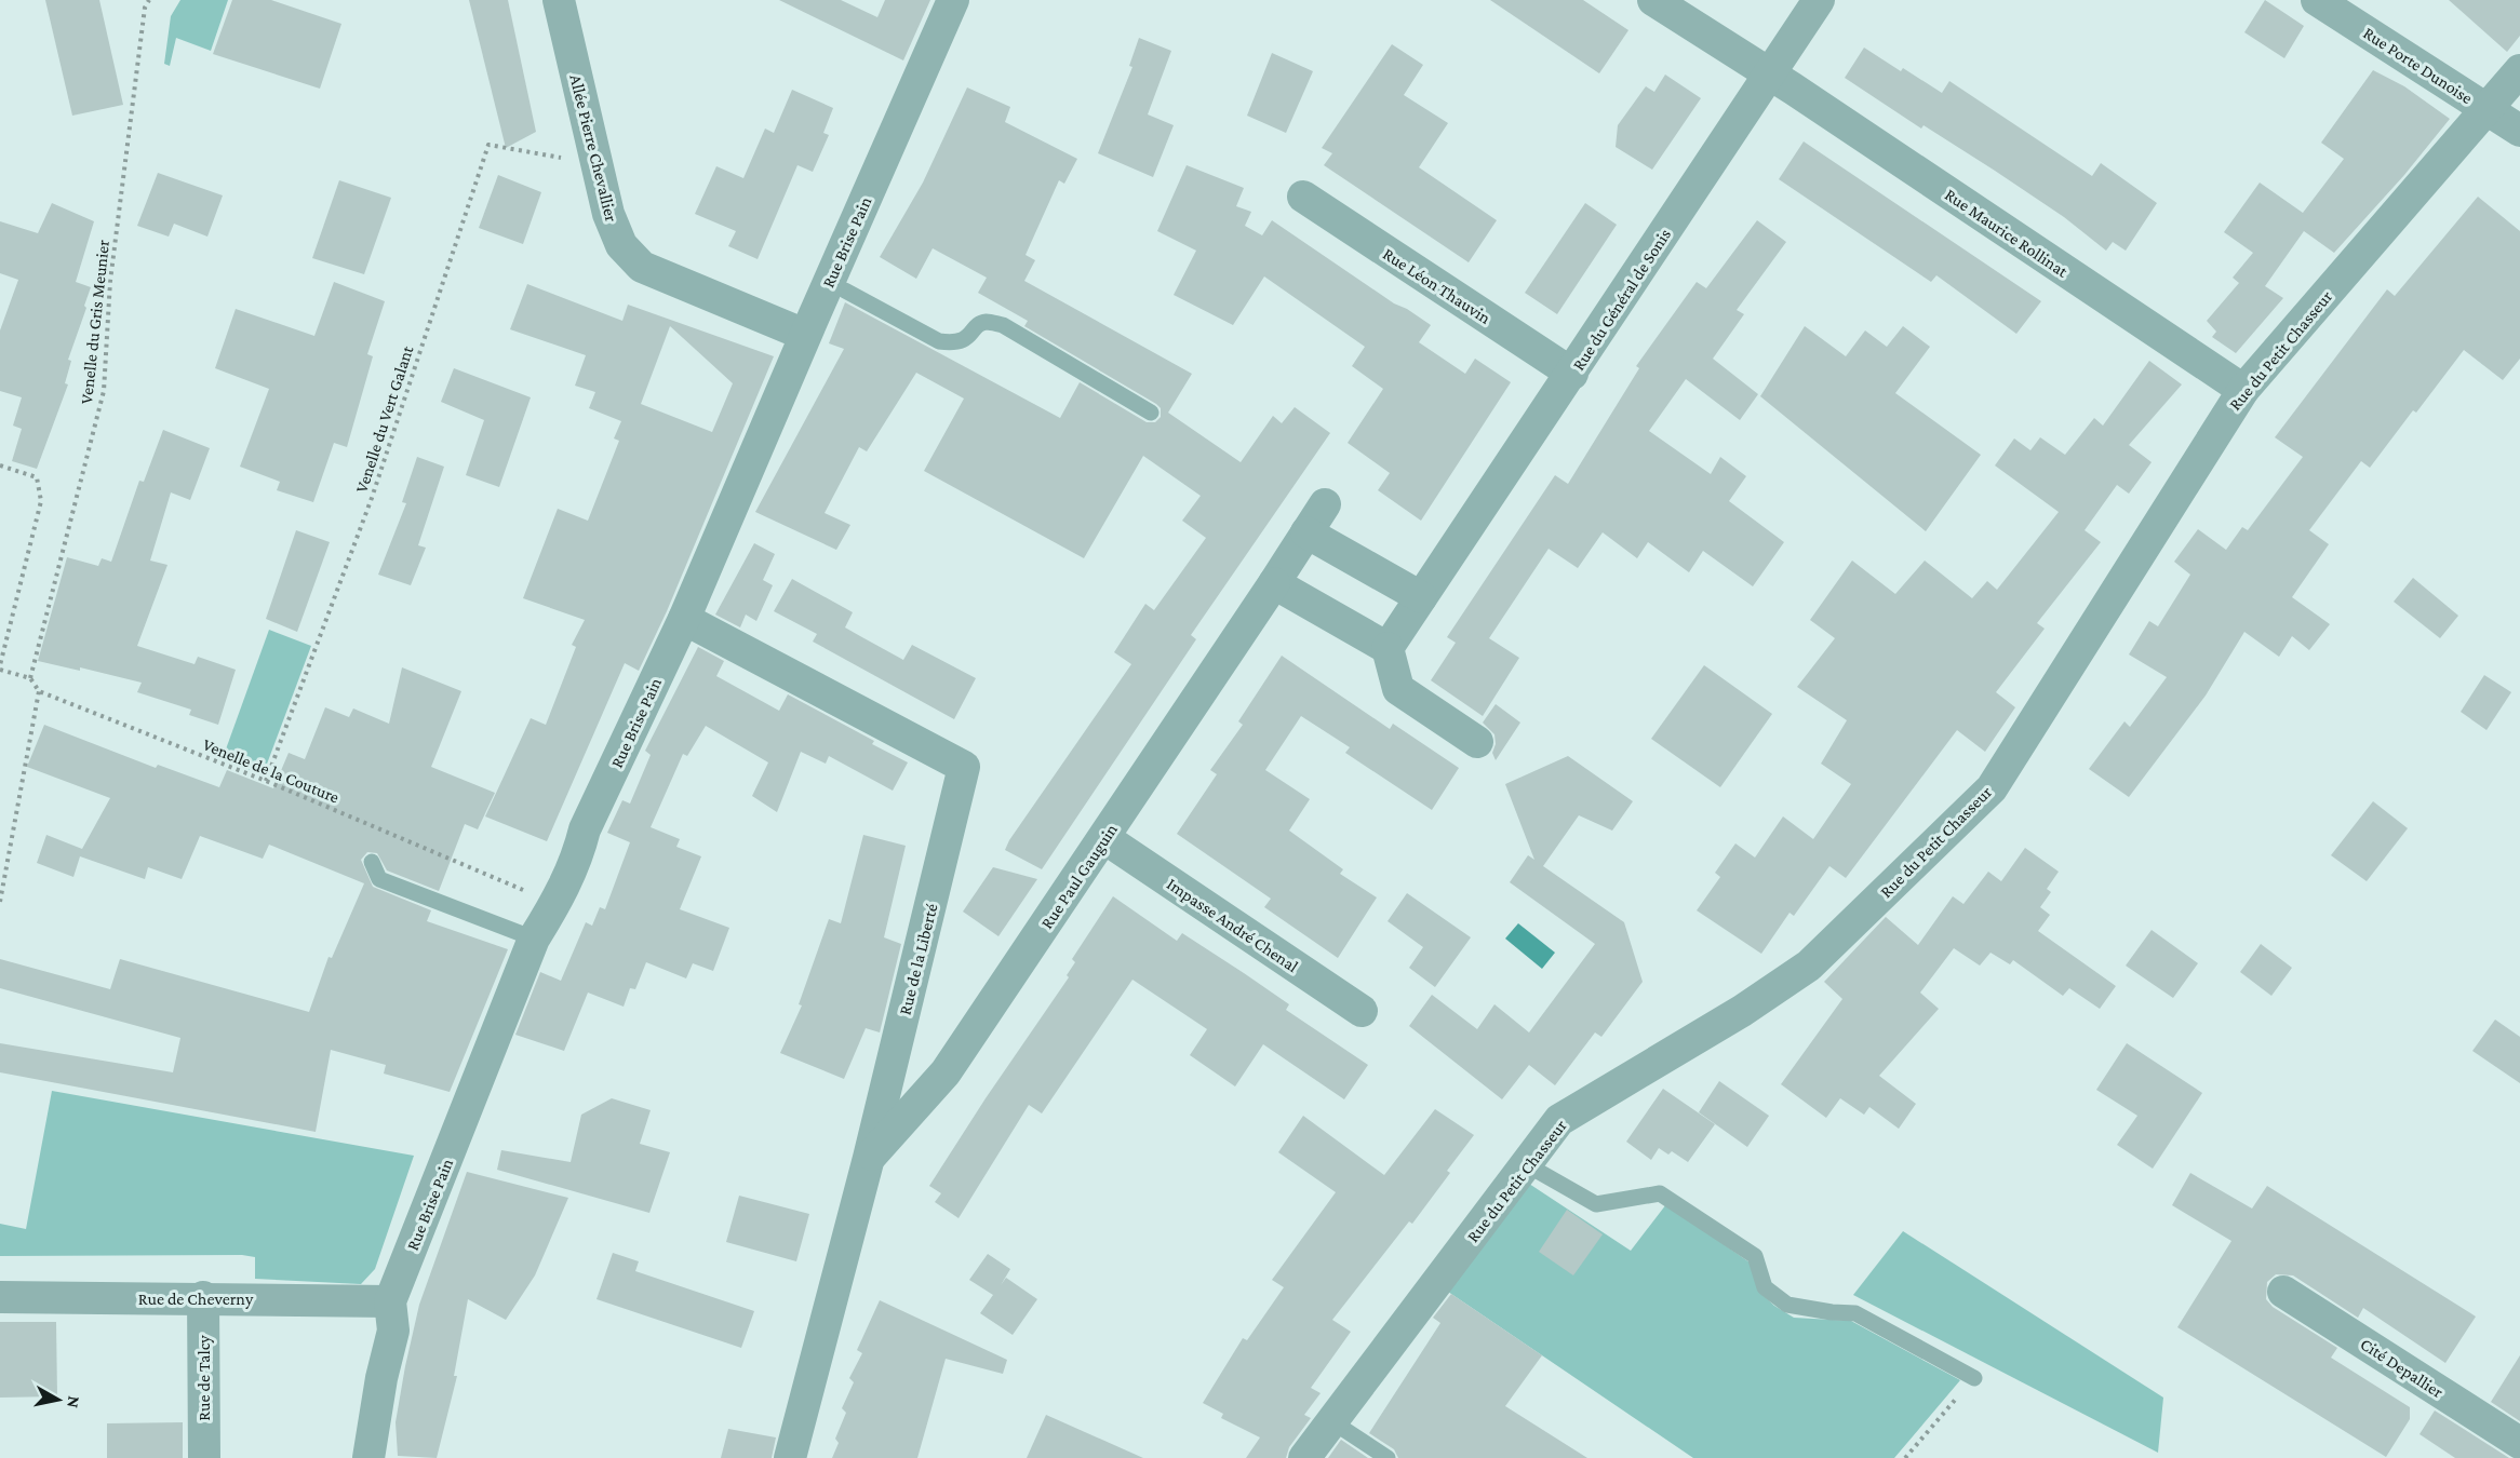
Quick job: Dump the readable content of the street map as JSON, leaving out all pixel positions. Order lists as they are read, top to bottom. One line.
{"streets":{"street":["Rue Porte Dunoise","Allée Pierre Chevallier","Rue Maurice Rollinat","Rue Brise Pain","Rue Léon Thauvin","Rue du Général de Sonis","Rue du Petit Chasseur","Rue Paul Gauguin","Impasse André Chenal","Rue de la Liberté","Rue de Cheverny","Cité Depallier","Rue de Talcy"],"path":["Venelle du Gris Meunier","Venelle du Vert Galant","Venelle de la Couture"]},"crossings":[["Rue Porte Dunoise","Rue du Petit Chasseur"],["Allée Pierre Chevallier","Rue Brise Pain"],["Rue Maurice Rollinat","Rue du Général de Sonis"],["Rue Maurice Rollinat","Rue du Petit Chasseur"],["Rue Brise Pain","Rue de la Liberté"],["Rue Brise Pain","Rue de Cheverny"],["Rue Léon Thauvin","Rue du Général de Sonis"],["Venelle du Vert Galant","Venelle de la Couture"],["Rue Paul Gauguin","Impasse André Chenal"],["Rue Paul Gauguin","Rue de la Liberté"],["Rue de Cheverny","Rue de Talcy"]],"north":"right"}
